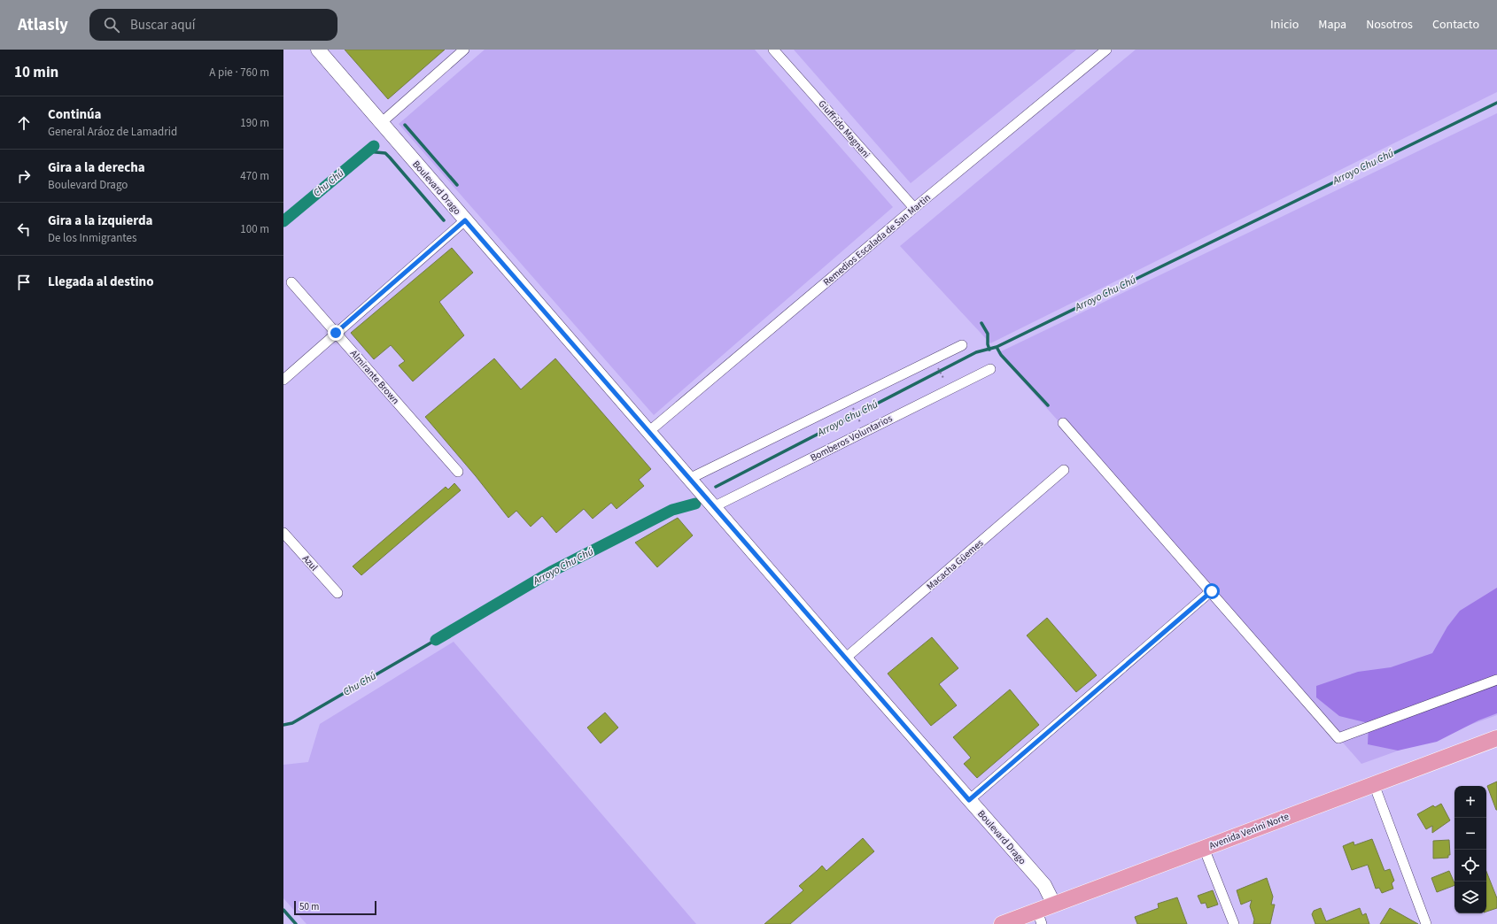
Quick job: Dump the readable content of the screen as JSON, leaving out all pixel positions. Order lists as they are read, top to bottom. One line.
{"streets":{"highway":["Avenida Venini Norte"],"main road":["Boulevard Drago"],"street":["Giuffrido Magnani","Remedios Escalada de San Martin","Almirante Brown","Bomberos Voluntarios","Azul","Macacha Güemes"]},"crossings":[["Giuffrido Magnani","Remedios Escalada de San Martin"],["Boulevard Drago","Remedios Escalada de San Martin"],["Boulevard Drago","Bomberos Voluntarios"],["Boulevard Drago","Macacha Güemes"],["Boulevard Drago","Avenida Venini Norte"]],"water":["Arroyo Chu Chú","Chu Chú"],"scale_bar":"50 m","page":{"header":"Atlasly","search":"Buscar aquí","nav":["Inicio","Mapa","Nosotros","Contacto"],"heading":["10 min","A pie · 760 m"],"list":[["Continúa","General Aráoz de Lamadrid","190 m"],["Gira a la derecha","Boulevard Drago","470 m"],["Gira a la izquierda","De los Inmigrantes","100 m"],"Llegada al destino"],"map_buttons":["+","−"],"scale":"50 m"}}
